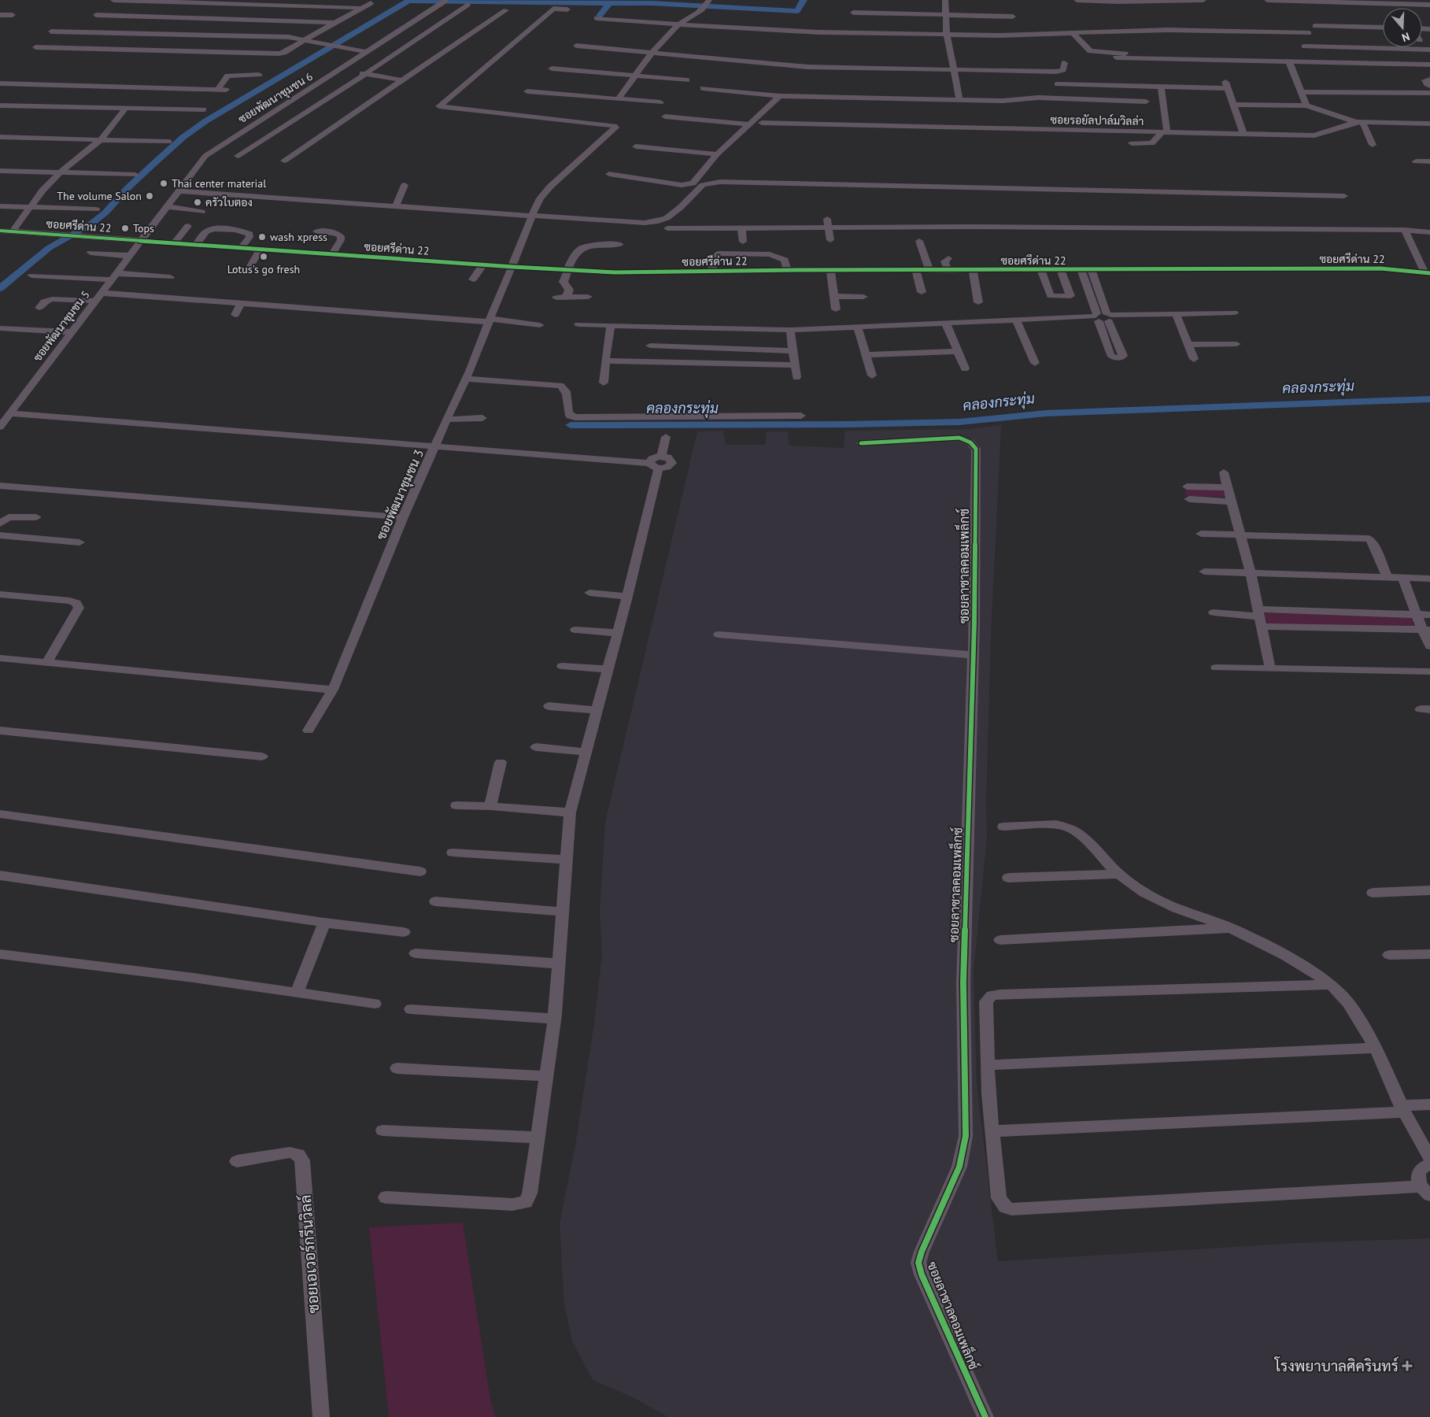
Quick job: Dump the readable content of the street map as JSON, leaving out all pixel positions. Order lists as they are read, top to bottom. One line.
{"streets":{"street":["ซอยพัฒนาชุมชน 6","ซอยรอยัลปาล์มวิลล่า","ซอยศรีด่าน 22","ซอยพัฒนาชุมชน 5","ซอยพัฒนาชุมชน 3","ซอยลาซาลคอมเพล็กซ์","ซอยเอเวอร์กรีนวิลล์"]},"crossings":[["ซอยพัฒนาชุมชน 6","ซอยศรีด่าน 22"],["ซอยพัฒนาชุมชน 6","ซอยพัฒนาชุมชน 5"],["ซอยศรีด่าน 22","ซอยพัฒนาชุมชน 5"],["ซอยศรีด่าน 22","ซอยพัฒนาชุมชน 3"]],"water":["คลองกระทุ่ม"],"places":{"other":["Thai center material","The volume Salon","ครัวใบตอง","Tops","wash xpress","Lotus's go fresh"],"health":["โรงพยาบาลศิครินทร์"]},"north":"bottom"}
